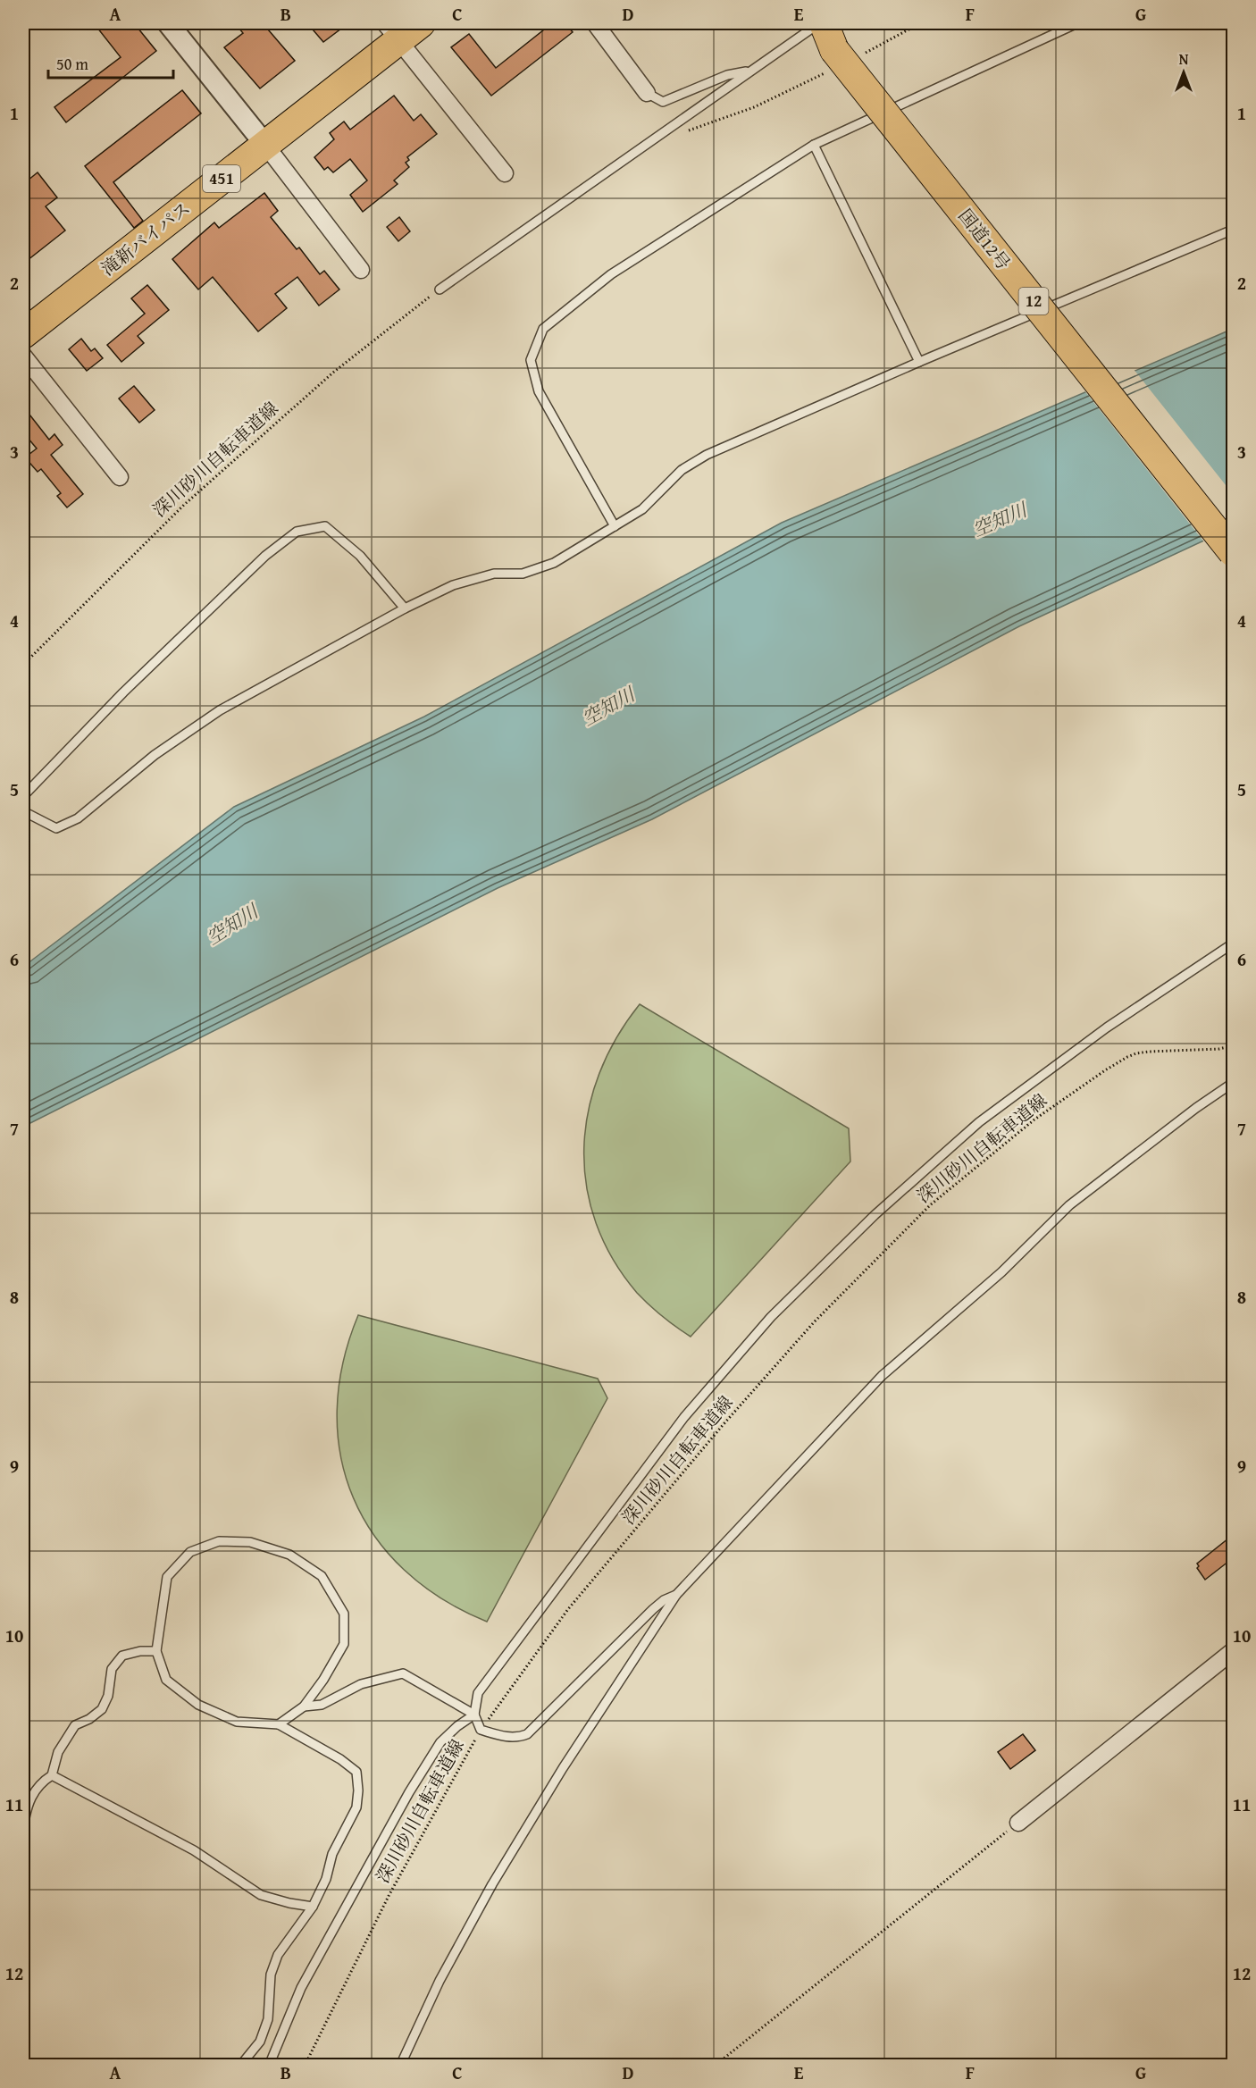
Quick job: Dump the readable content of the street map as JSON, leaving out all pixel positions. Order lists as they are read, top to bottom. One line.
{"streets":{"highway":["451","滝新バイパス","国道12号","12"],"path":["深川砂川自転車道線"]},"water":["空知川"],"scale_bar":"50 m","north":"top","grid":{"columns":["A","B","C","D","E","F","G"],"rows":["1","2","3","4","5","6","7","8","9","10","11","12"]}}
